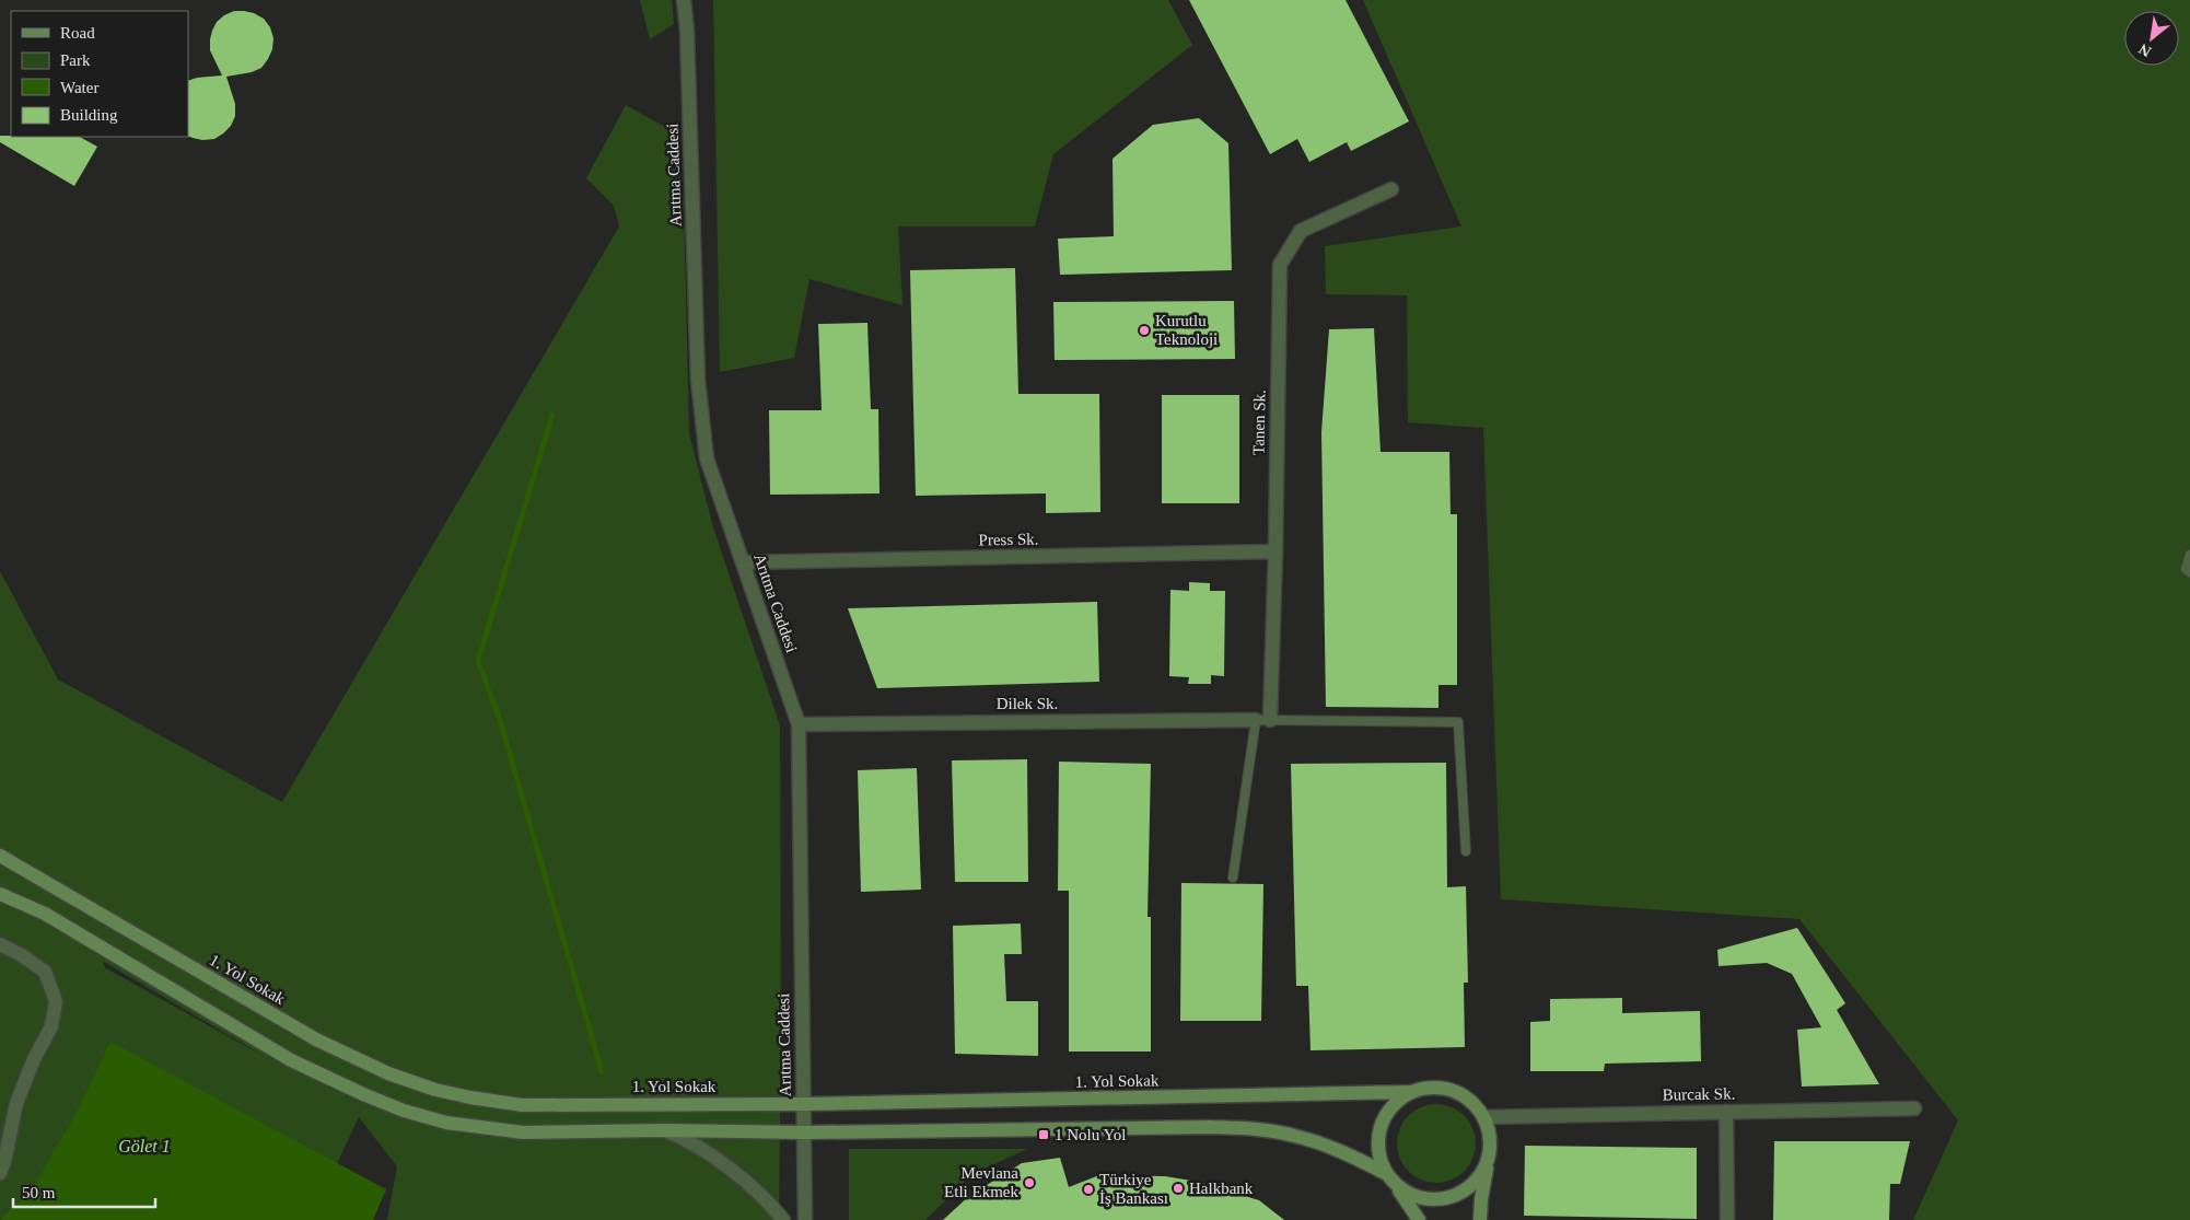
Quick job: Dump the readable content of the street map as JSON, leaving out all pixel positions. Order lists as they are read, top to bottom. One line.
{"streets":{"main road":["1. Yol Sokak"],"street":["Arıtma Caddesi","Tanen Sk.","Press Sk.","Dilek Sk.","Burcak Sk."]},"crossings":[["Arıtma Caddesi","Press Sk."],["Arıtma Caddesi","Dilek Sk."],["Arıtma Caddesi","1. Yol Sokak"],["Tanen Sk.","Press Sk."],["Tanen Sk.","Dilek Sk."],["1. Yol Sokak","Burcak Sk."]],"water":["Gölet 1"],"places":{"other":["Kurutlu Teknoloji","Mevlana Etli Ekmek","Halkbank","Türkiye İş Bankası"],"transit":["1 Nolu Yol"]},"legend":["Road","Park","Water","Building"],"scale_bar":"50 m","north":"bottom left"}
